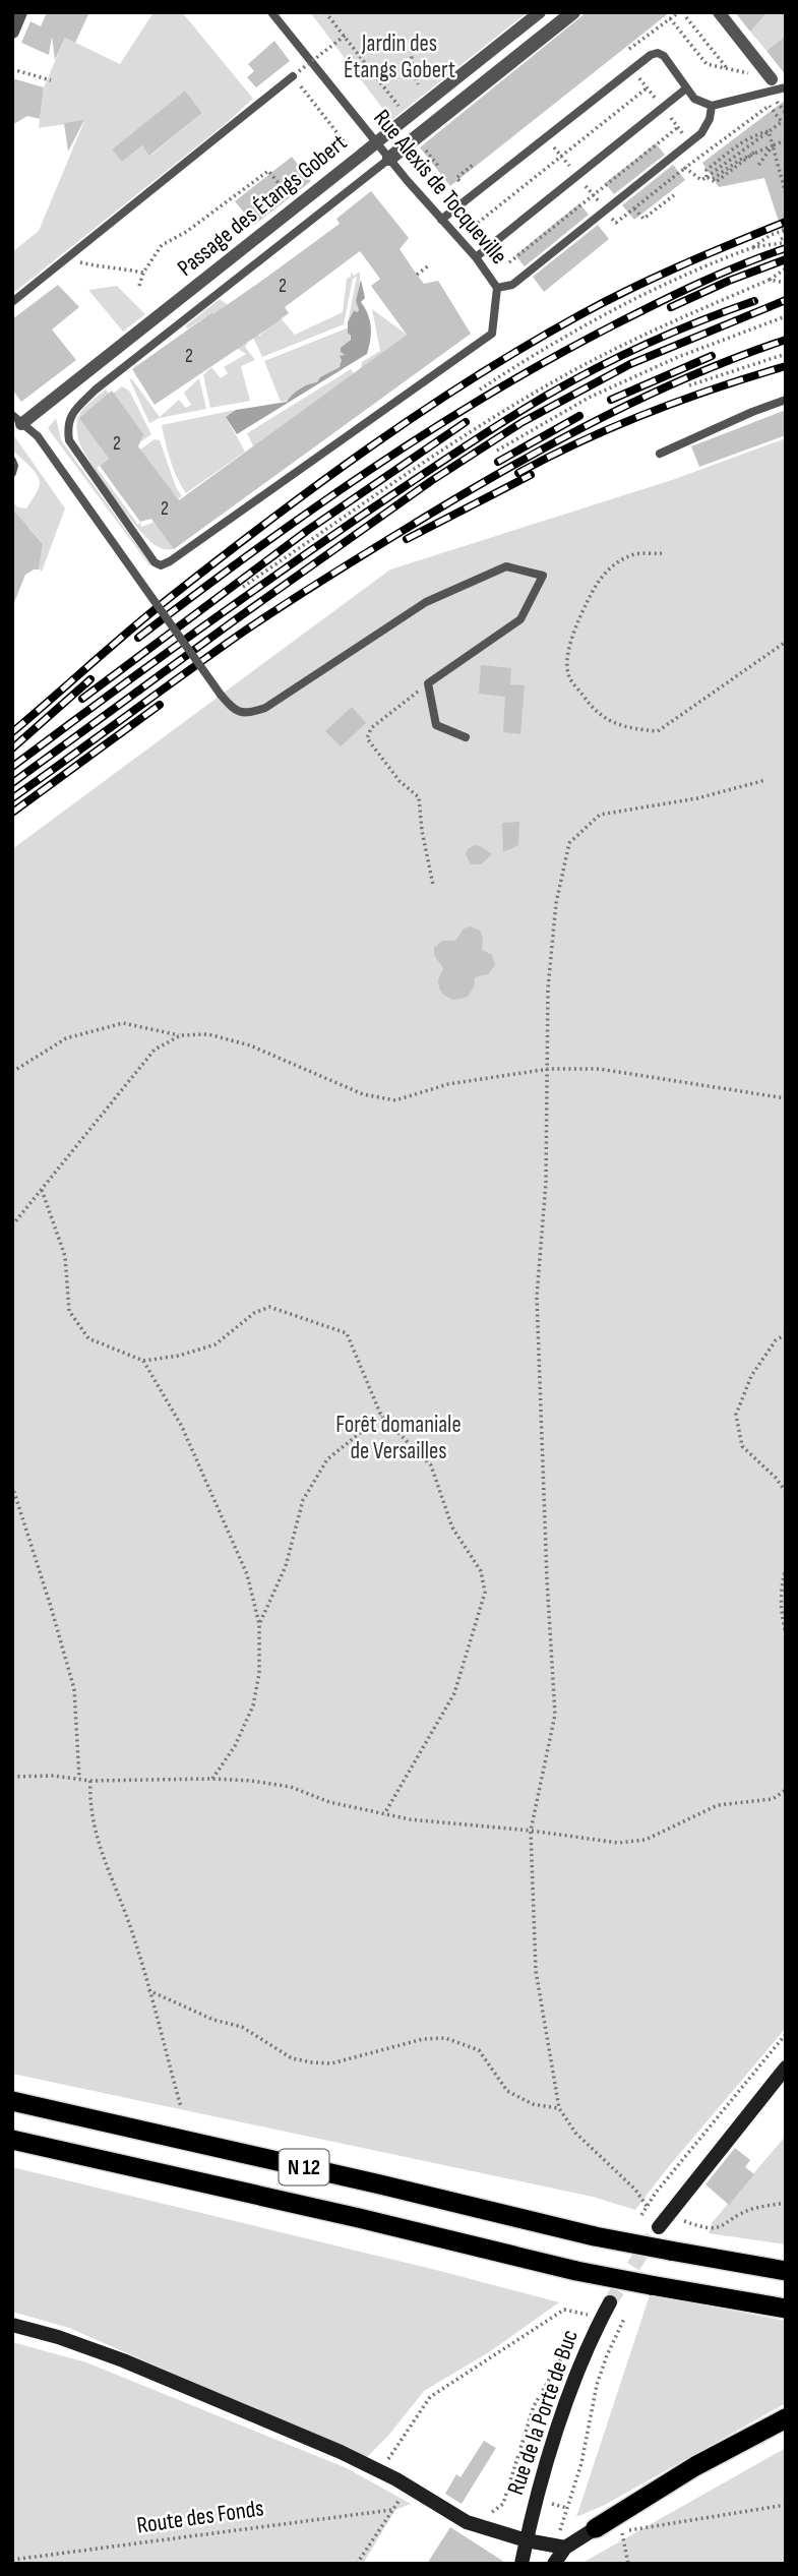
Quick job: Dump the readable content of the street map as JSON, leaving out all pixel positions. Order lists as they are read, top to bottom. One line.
{"streets":{"highway":["N 12"],"main road":["Rue de la Porte de Buc"],"street":["Passage des Étangs Gobert"],"lane":["Rue Alexis de Tocqueville"],"path":["Route des Fonds"]},"parks":["Jardin des Étangs Gobert","Forêt domaniale de Versailles"],"house_numbers":["2","2","2","2"]}
